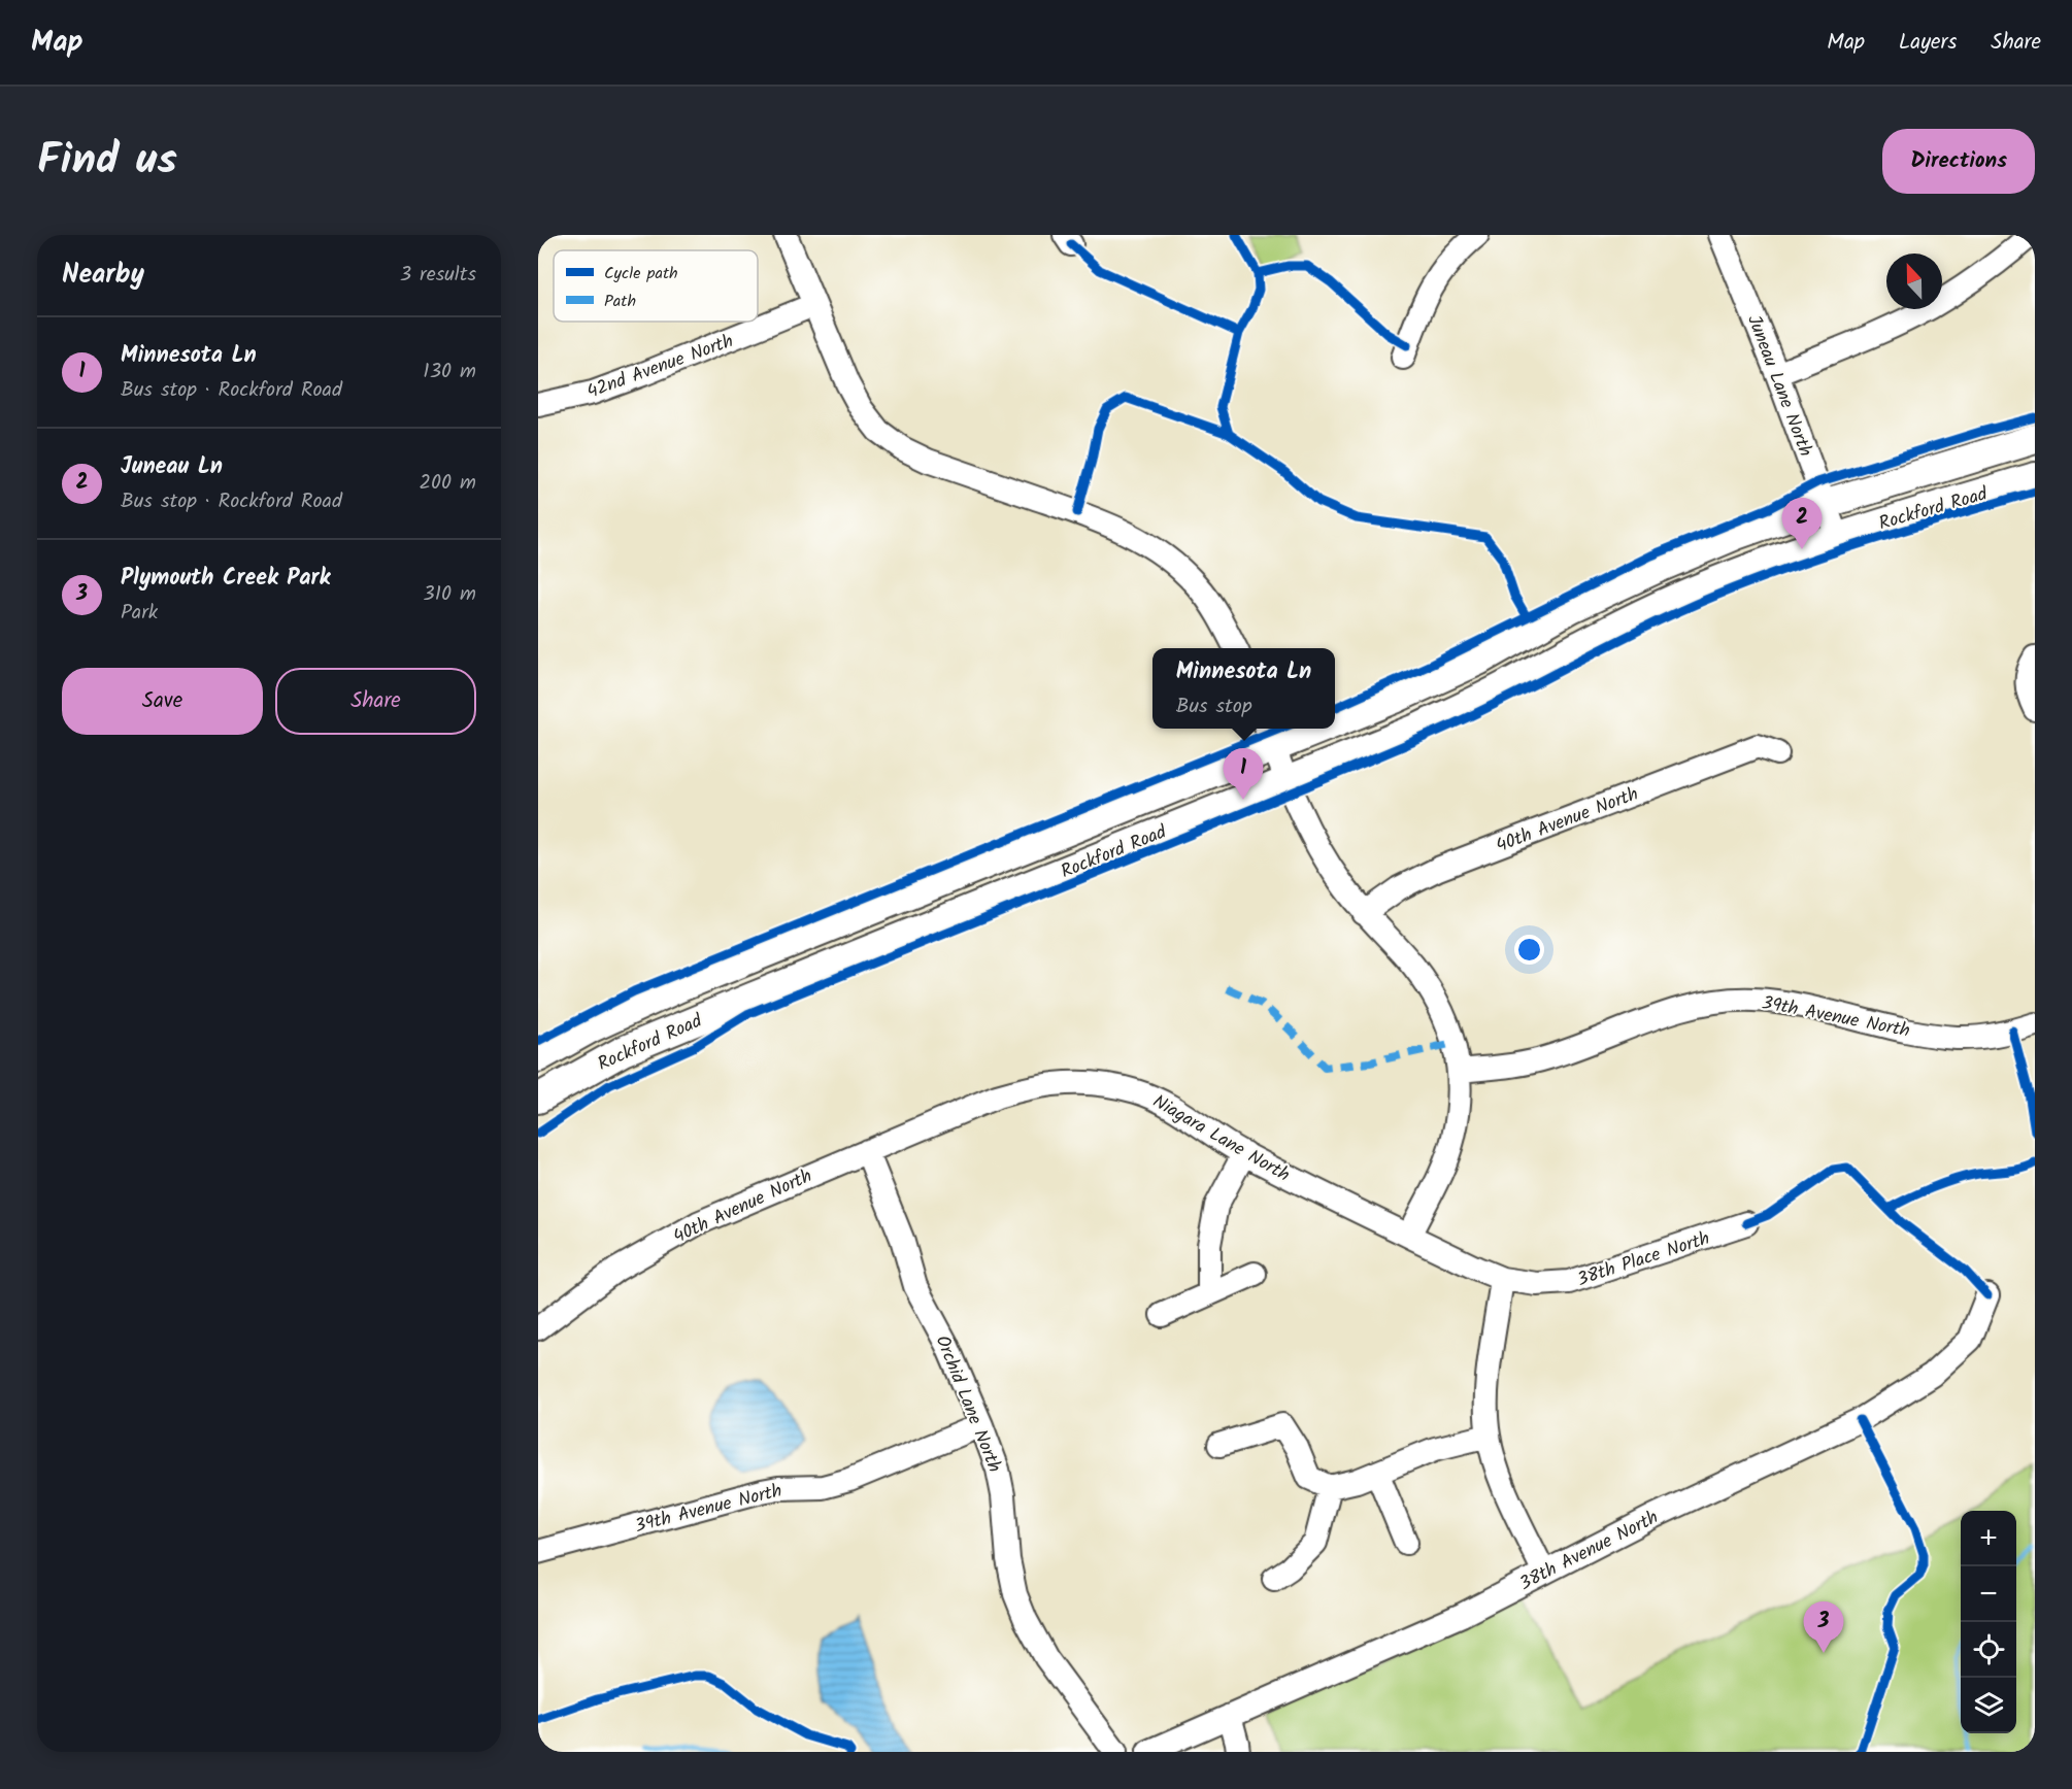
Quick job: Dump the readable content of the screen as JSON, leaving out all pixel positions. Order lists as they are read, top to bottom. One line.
{"streets":{"main road":["Rockford Road"],"street":["42nd Avenue North","Juneau Lane North","40th Avenue North","39th Avenue North","Niagara Lane North","38th Place North","Orchid Lane North","38th Avenue North"]},"crossings":[["Juneau Lane North","Rockford Road"],["40th Avenue North","Niagara Lane North"],["40th Avenue North","Orchid Lane North"],["39th Avenue North","Orchid Lane North"],["Niagara Lane North","38th Place North"]],"legend":["Cycle path","Path"],"north":"top","page":{"header":"Map","nav":["Map","Layers","Share"],"title":"Find us","buttons":["Directions",["Save","Share"]],"heading":["Nearby","3 results"],"list":[{"mark":"1","name":"Minnesota Ln","note":"Bus stop · Rockford Road","value":"130 m"},{"mark":"2","name":"Juneau Ln","note":"Bus stop · Rockford Road","value":"200 m"},{"mark":"3","name":"Plymouth Creek Park","note":"Park","value":"310 m"}],"pins":["2","1","3"],"popup":["Minnesota Ln","Bus stop"],"map_buttons":["+","−"]}}
